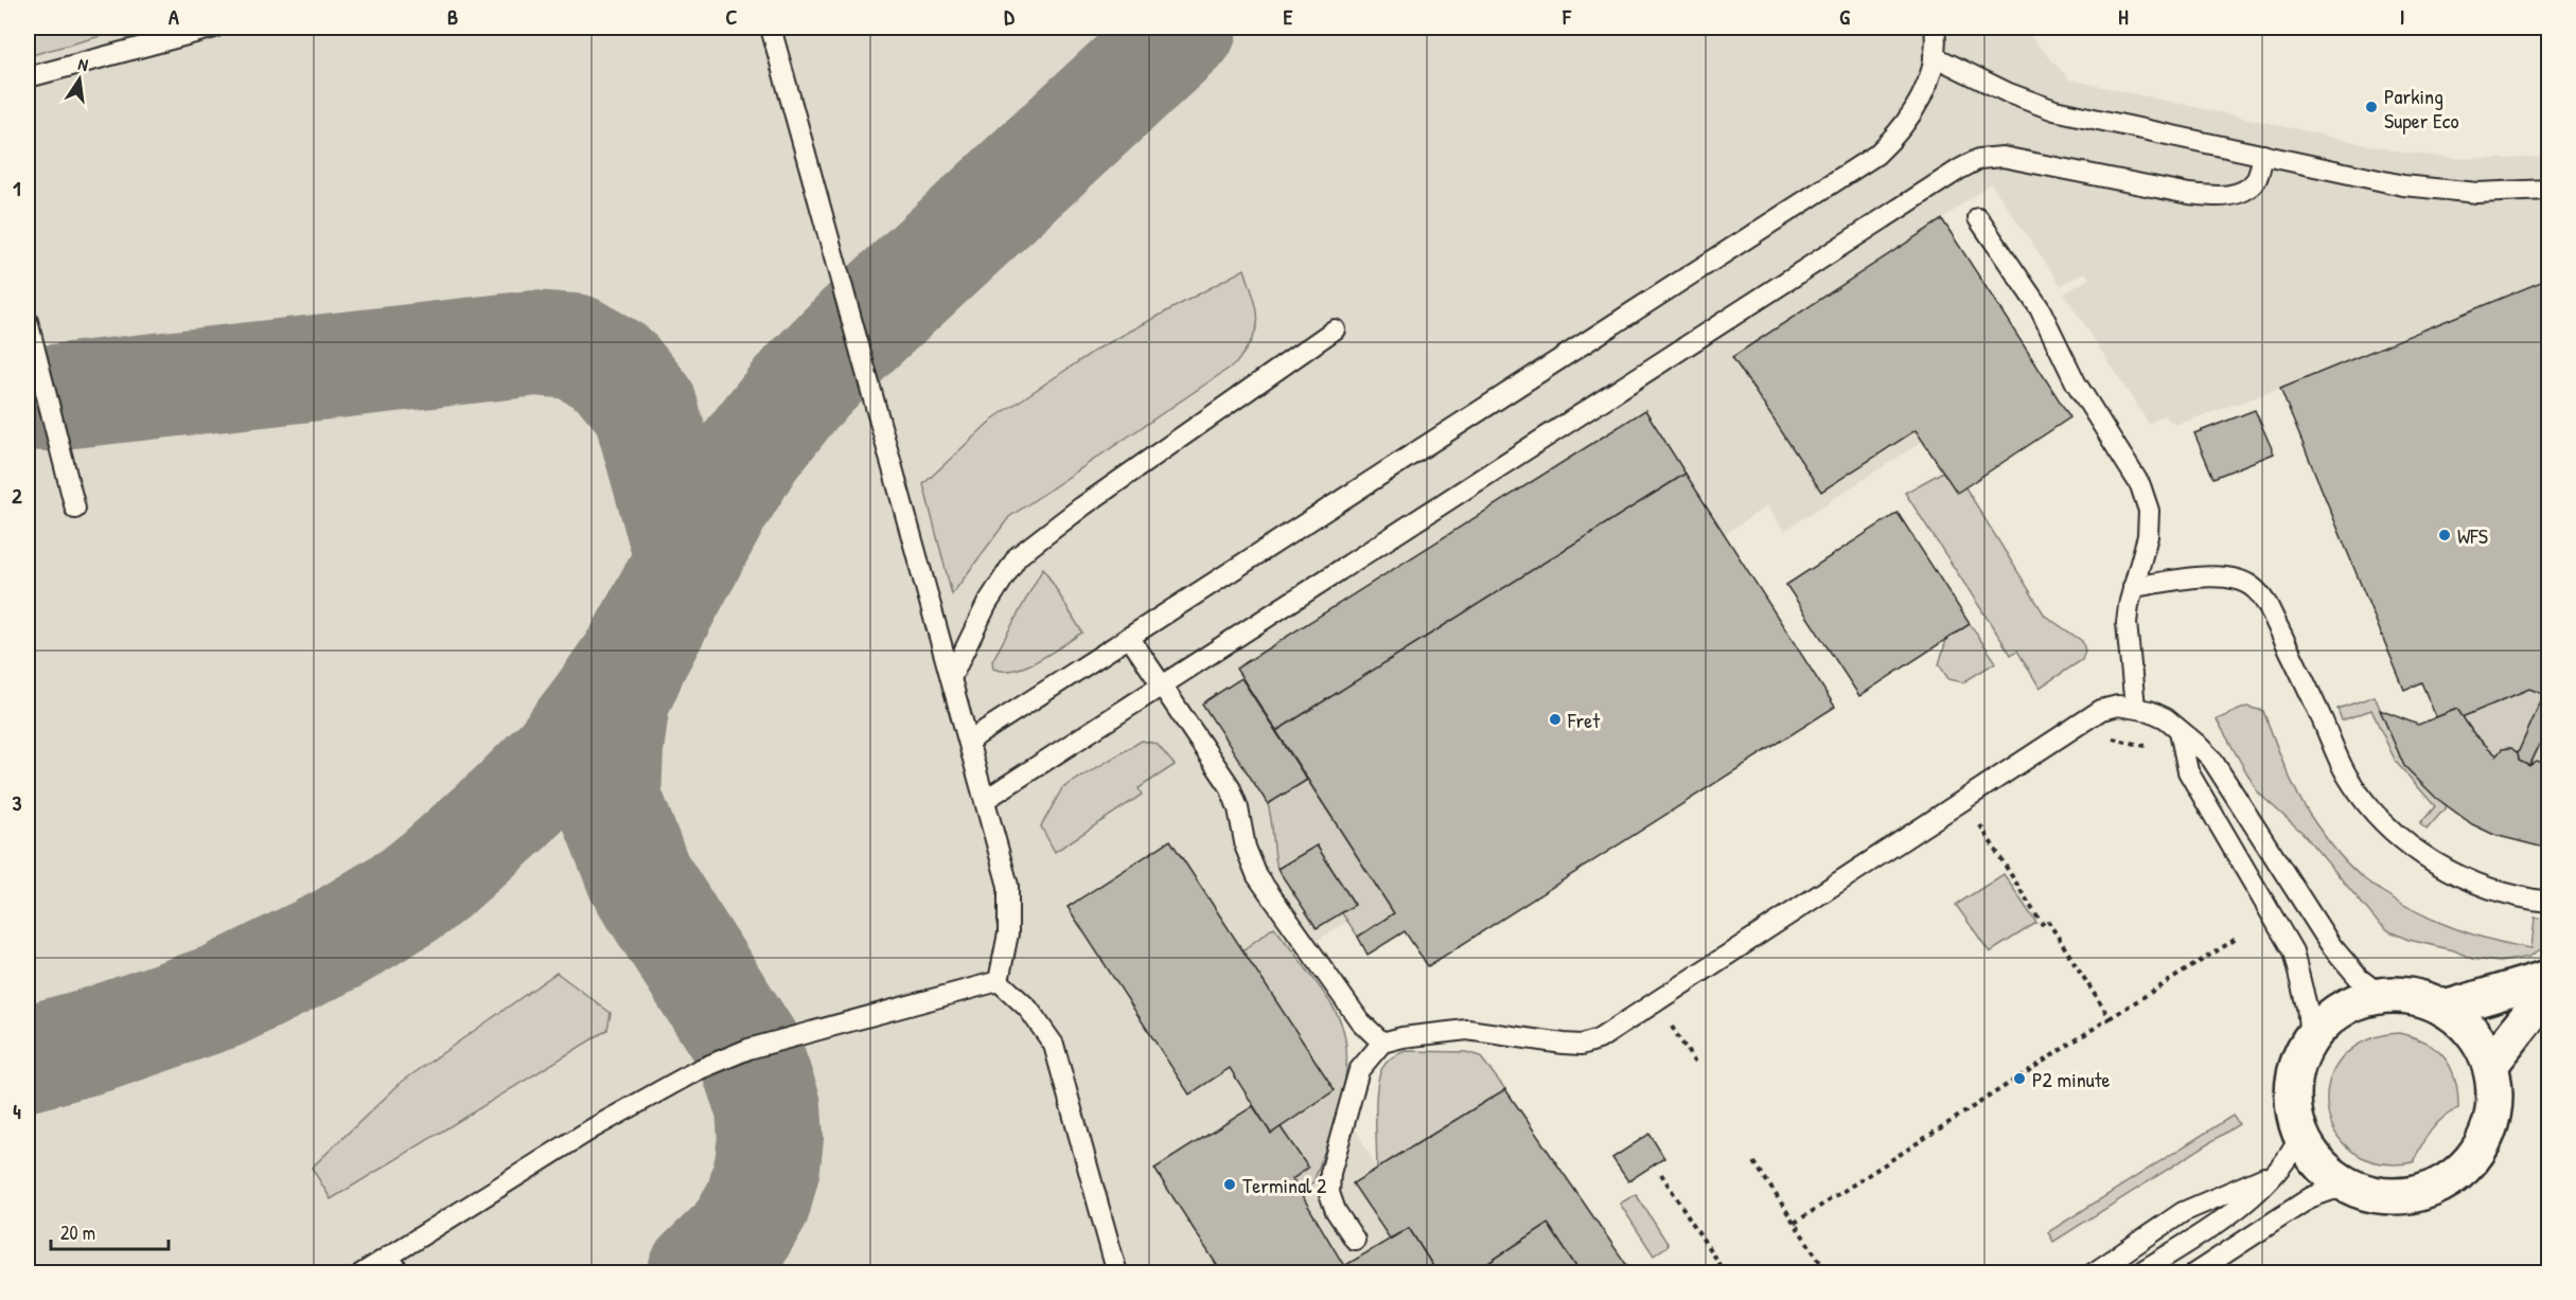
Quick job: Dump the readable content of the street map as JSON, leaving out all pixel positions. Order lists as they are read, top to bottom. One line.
{"places":["Parking Super Eco","WFS","Fret","P2 minute","Terminal 2"],"scale_bar":"20 m","north":"top","grid":{"columns":["A","B","C","D","E","F","G","H","I"],"rows":["1","2","3","4"]}}
